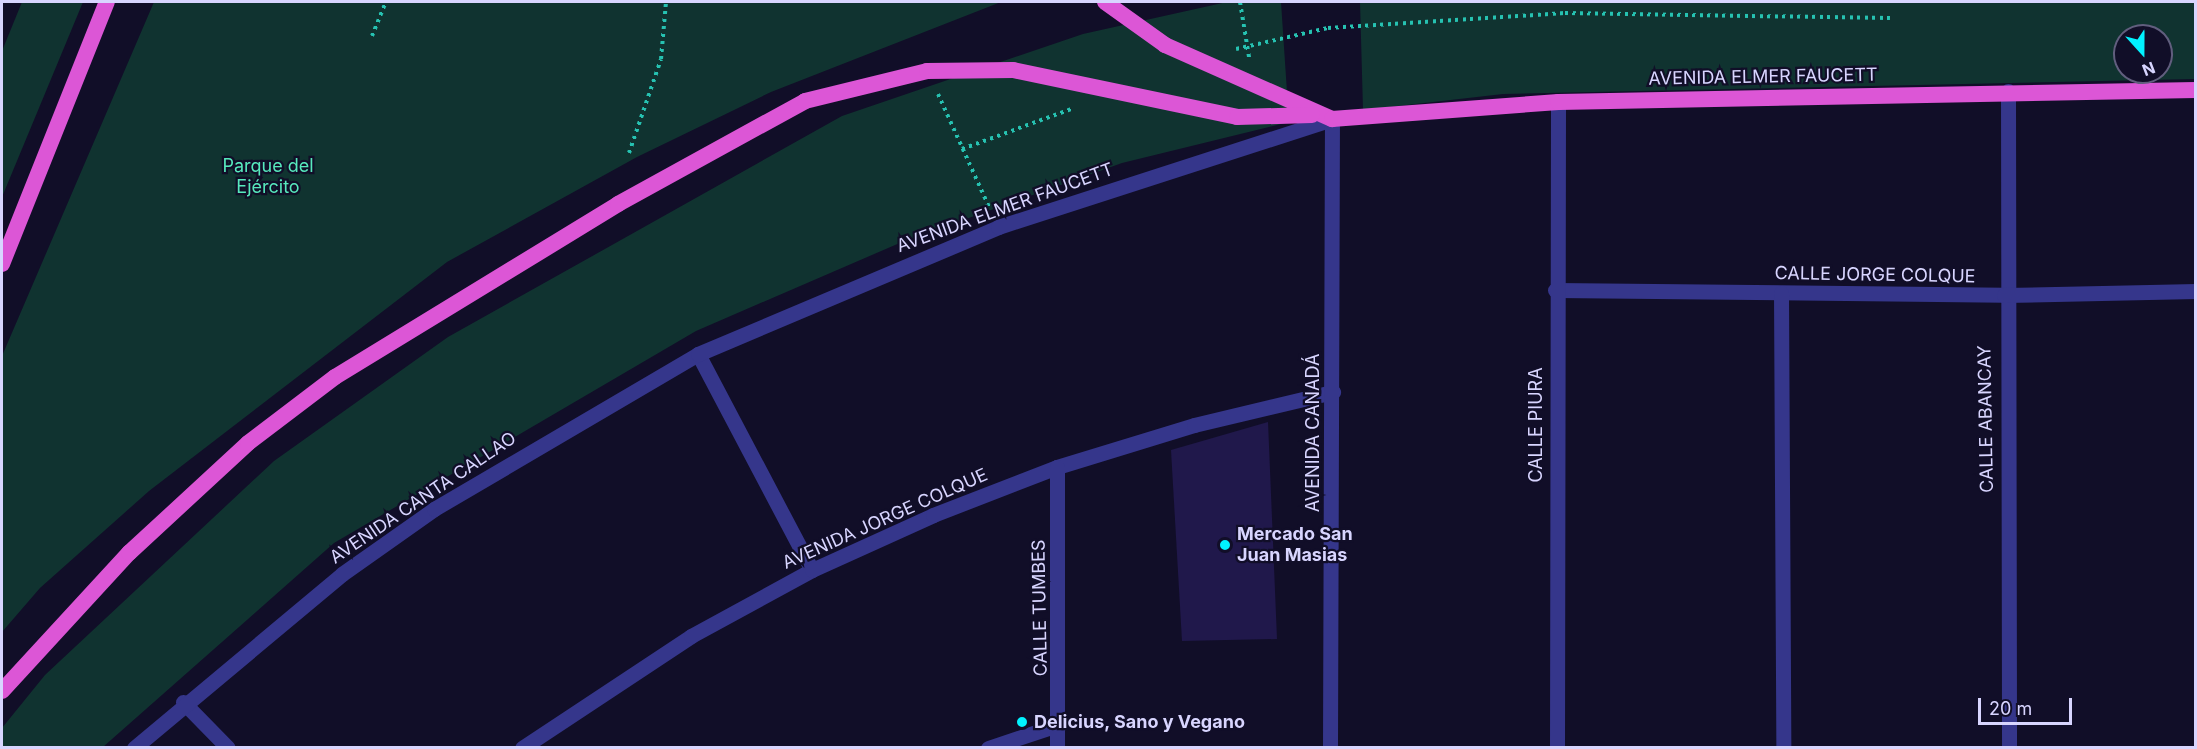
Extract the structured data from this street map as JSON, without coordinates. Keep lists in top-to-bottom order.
{
  "streets": {
    "highway": ["AVENIDA ELMER FAUCETT"],
    "street": [
      "CALLE JORGE COLQUE",
      "CALLE ABANCAY",
      "CALLE PIURA",
      "AVENIDA CANADÁ",
      "AVENIDA CANTA CALLAO",
      "AVENIDA JORGE COLQUE",
      "CALLE TUMBES"
    ]
  },
  "crossings": [
    ["AVENIDA ELMER FAUCETT", "CALLE ABANCAY"],
    ["AVENIDA ELMER FAUCETT", "CALLE PIURA"],
    ["AVENIDA ELMER FAUCETT", "AVENIDA CANADÁ"],
    ["AVENIDA ELMER FAUCETT", "AVENIDA CANTA CALLAO"],
    ["CALLE JORGE COLQUE", "CALLE ABANCAY"],
    ["CALLE JORGE COLQUE", "CALLE PIURA"],
    ["AVENIDA CANADÁ", "AVENIDA JORGE COLQUE"],
    ["AVENIDA JORGE COLQUE", "CALLE TUMBES"]
  ],
  "parks": ["Parque del Ejército"],
  "places": ["Mercado San Juan Masias", "Delicius, Sano y Vegano"],
  "scale_bar": "20 m",
  "north": "bottom"
}
